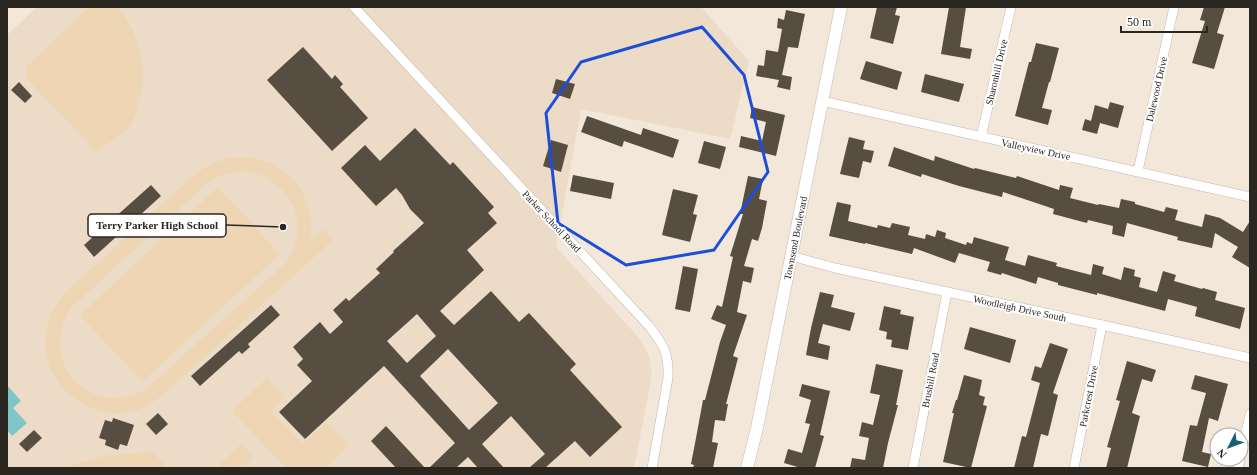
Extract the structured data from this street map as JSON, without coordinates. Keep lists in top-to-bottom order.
{
  "streets": {
    "street": [
      "Sharonhill Drive",
      "Dalewood Drive",
      "Valleyview Drive",
      "Parker School Road",
      "Townsend Boulevard",
      "Woodleigh Drive South",
      "Brushill Road",
      "Parkcrest Drive"
    ]
  },
  "crossings": [
    ["Sharonhill Drive", "Valleyview Drive"],
    ["Dalewood Drive", "Valleyview Drive"],
    ["Valleyview Drive", "Townsend Boulevard"],
    ["Townsend Boulevard", "Woodleigh Drive South"],
    ["Woodleigh Drive South", "Brushill Road"],
    ["Woodleigh Drive South", "Parkcrest Drive"]
  ],
  "places": ["Terry Parker High School"],
  "scale_bar": "50 m",
  "north": "bottom left"
}
